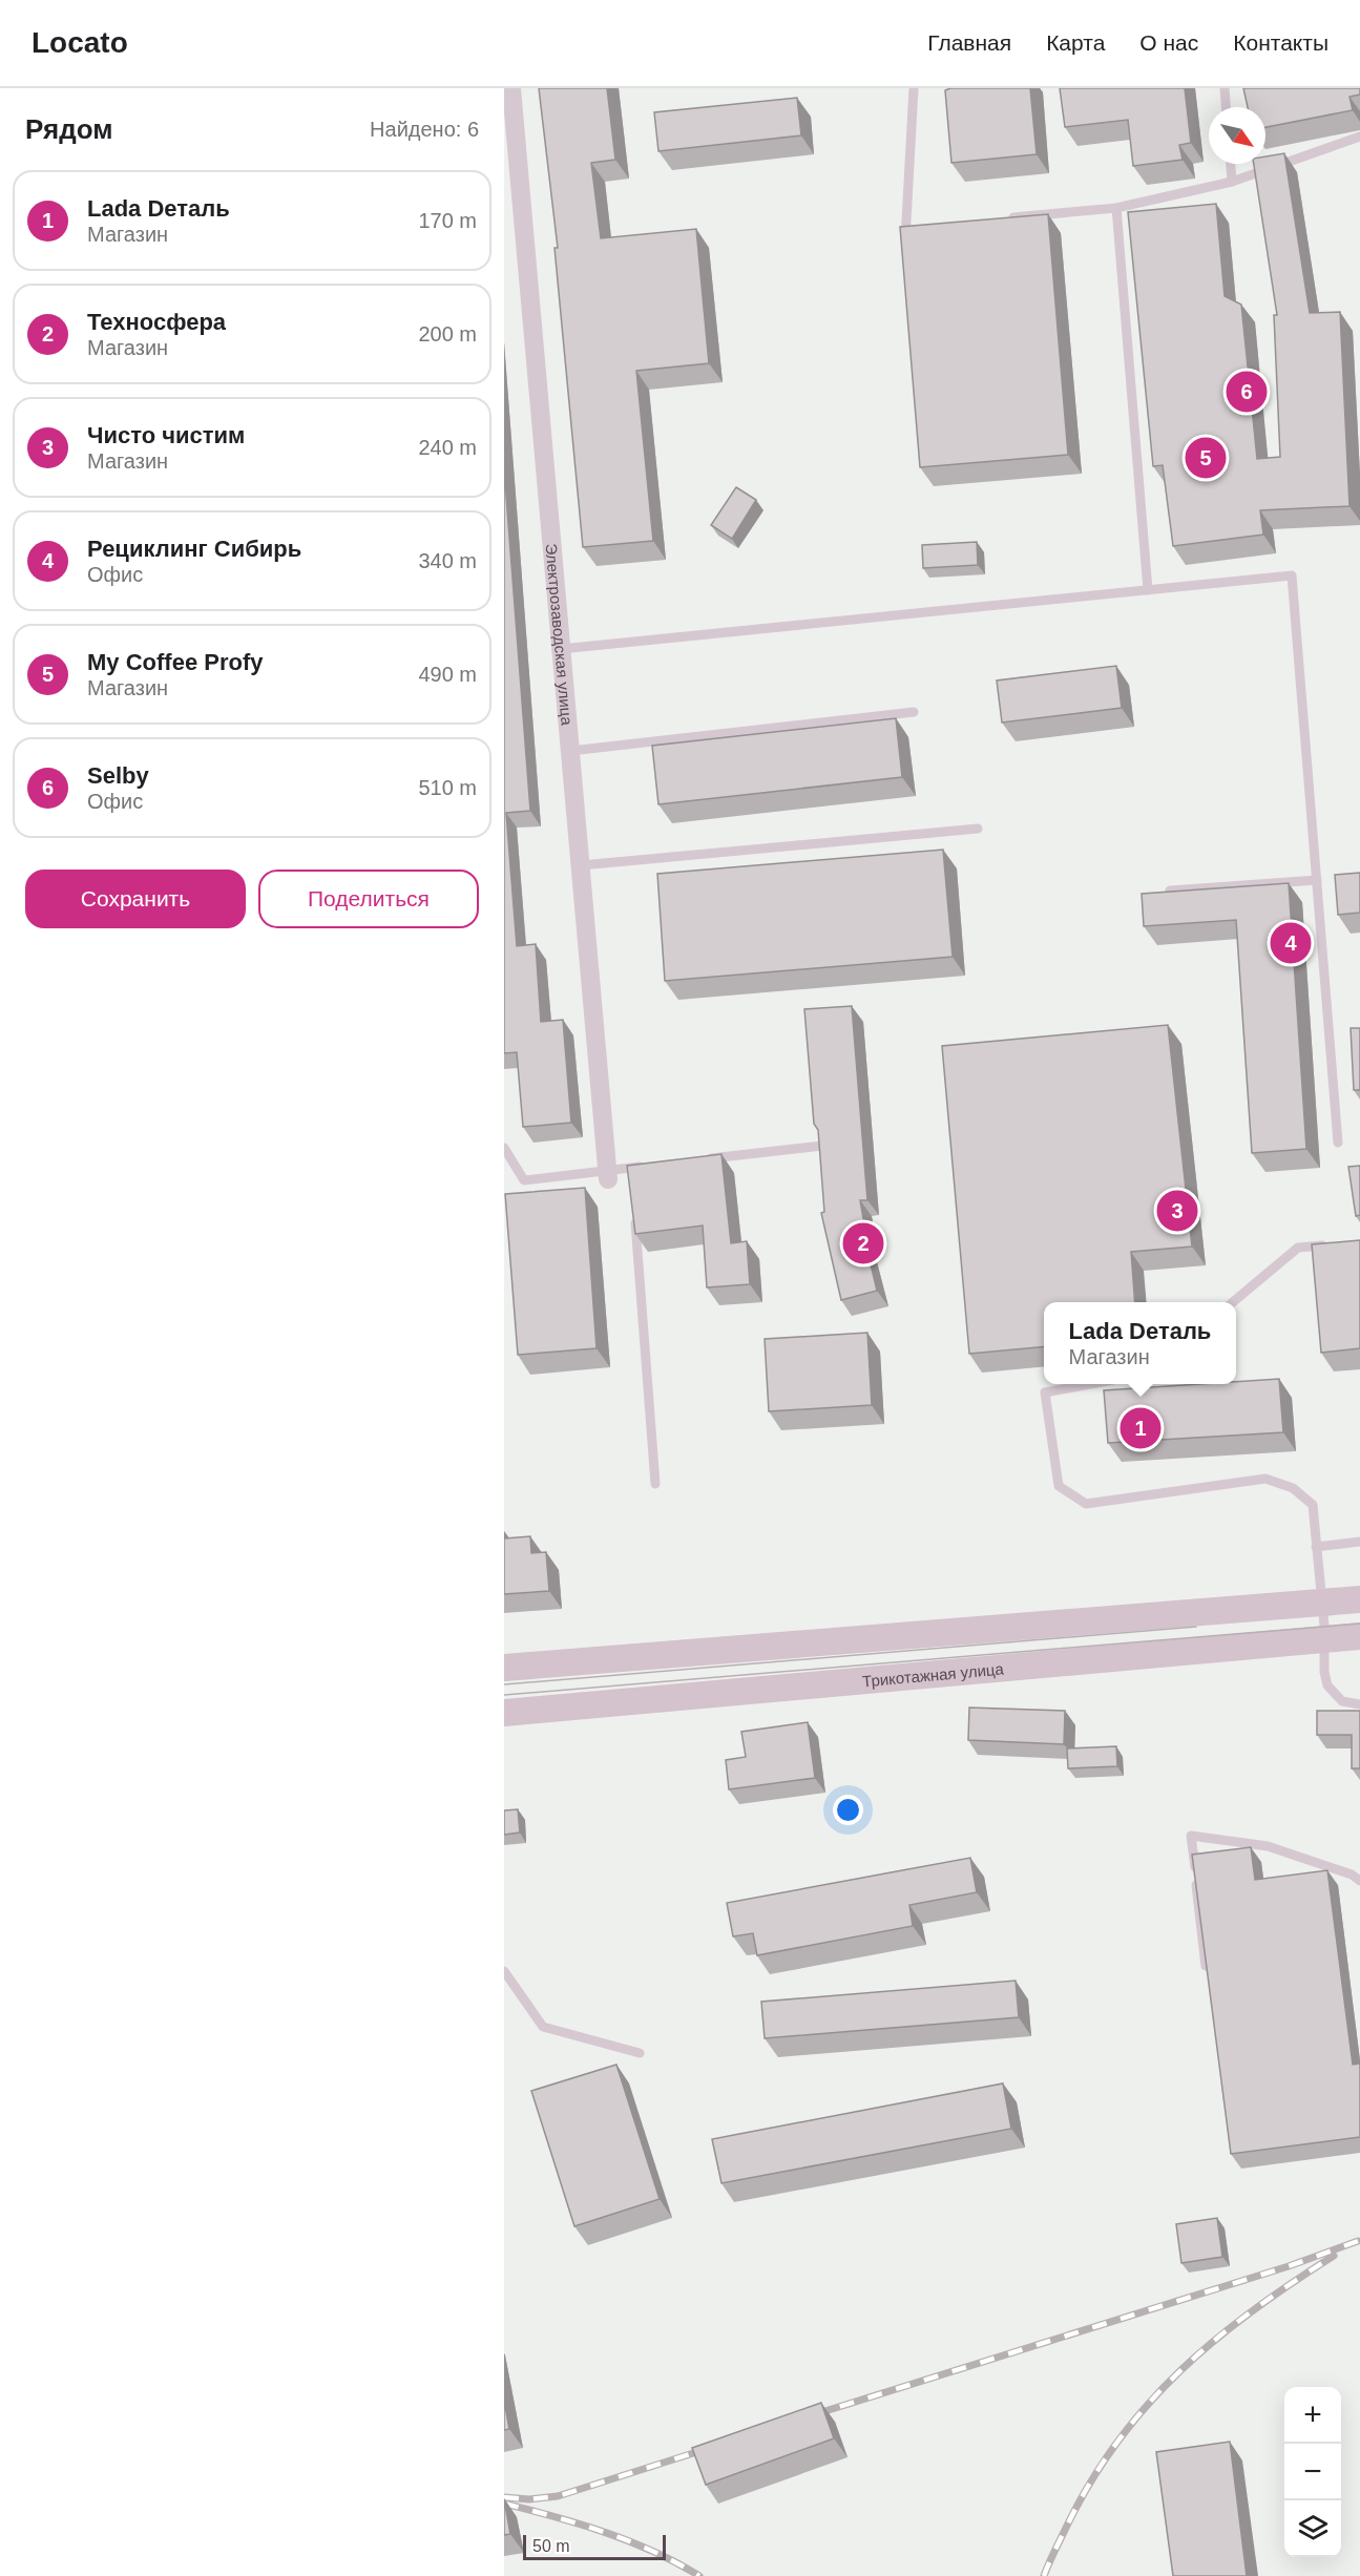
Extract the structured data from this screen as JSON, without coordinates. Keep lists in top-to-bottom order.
{
  "streets": {
    "main road": ["Трикотажная улица"],
    "street": ["Электрозаводская улица"]
  },
  "scale_bar": "50 m",
  "north": "bottom right",
  "page": {
    "header": "Locato",
    "nav": [
      "Главная",
      "Карта",
      "О нас",
      "Контакты"
    ],
    "heading": ["Рядом", "Найдено: 6"],
    "list": [
      {
        "mark": "1",
        "name": "Lada Dеталь",
        "note": "Магазин",
        "value": "170 m"
      },
      {
        "mark": "2",
        "name": "Техносфера",
        "note": "Магазин",
        "value": "200 m"
      },
      {
        "mark": "3",
        "name": "Чисто чистим",
        "note": "Магазин",
        "value": "240 m"
      },
      {
        "mark": "4",
        "name": "Рециклинг Сибирь",
        "note": "Офис",
        "value": "340 m"
      },
      {
        "mark": "5",
        "name": "My Coffee Profy",
        "note": "Магазин",
        "value": "490 m"
      },
      {
        "mark": "6",
        "name": "Selby",
        "note": "Офис",
        "value": "510 m"
      }
    ],
    "pins": [
      "6",
      "5",
      "4",
      "3",
      "2",
      "1"
    ],
    "buttons": ["Сохранить", "Поделиться"],
    "popup": ["Lada Dеталь", "Магазин"],
    "map_buttons": ["+", "−"],
    "scale": "50 m"
  }
}
